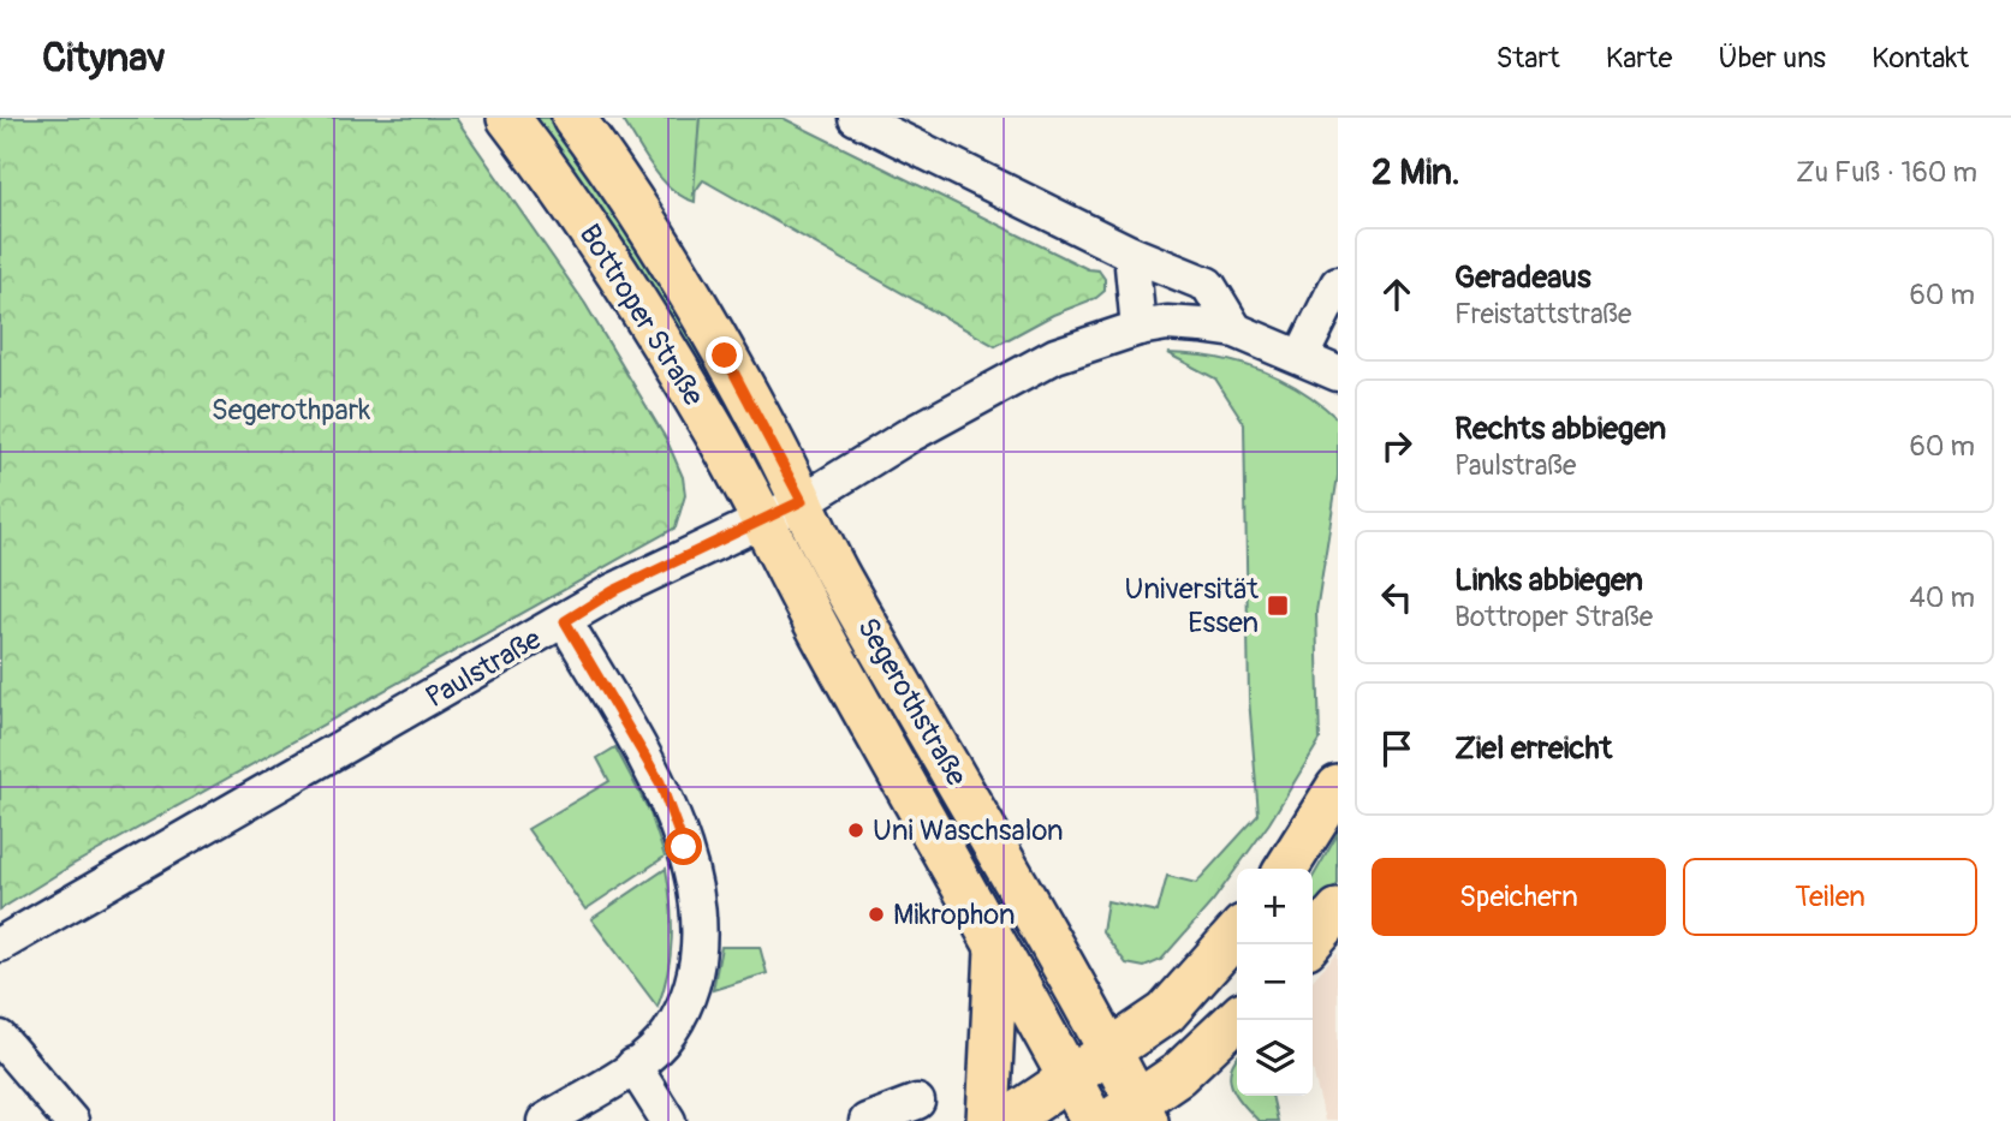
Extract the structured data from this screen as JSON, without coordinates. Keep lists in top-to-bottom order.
{
  "streets": {
    "main road": ["Bottroper Straße", "Segerothstraße"],
    "street": ["Paulstraße"]
  },
  "crossings": [
    ["Bottroper Straße", "Paulstraße"],
    ["Bottroper Straße", "Segerothstraße"],
    ["Paulstraße", "Segerothstraße"]
  ],
  "parks": ["Segerothpark"],
  "places": {
    "transit": ["Universität Essen"],
    "other": ["Uni Waschsalon", "Mikrophon"]
  },
  "page": {
    "header": "Citynav",
    "nav": [
      "Start",
      "Karte",
      "Über uns",
      "Kontakt"
    ],
    "heading": ["2 Min.", "Zu Fuß · 160 m"],
    "list": [
      ["Geradeaus", "Freistattstraße", "60 m"],
      ["Rechts abbiegen", "Paulstraße", "60 m"],
      ["Links abbiegen", "Bottroper Straße", "40 m"],
      "Ziel erreicht"
    ],
    "buttons": ["Speichern", "Teilen"],
    "map_buttons": ["+", "−"]
  }
}
